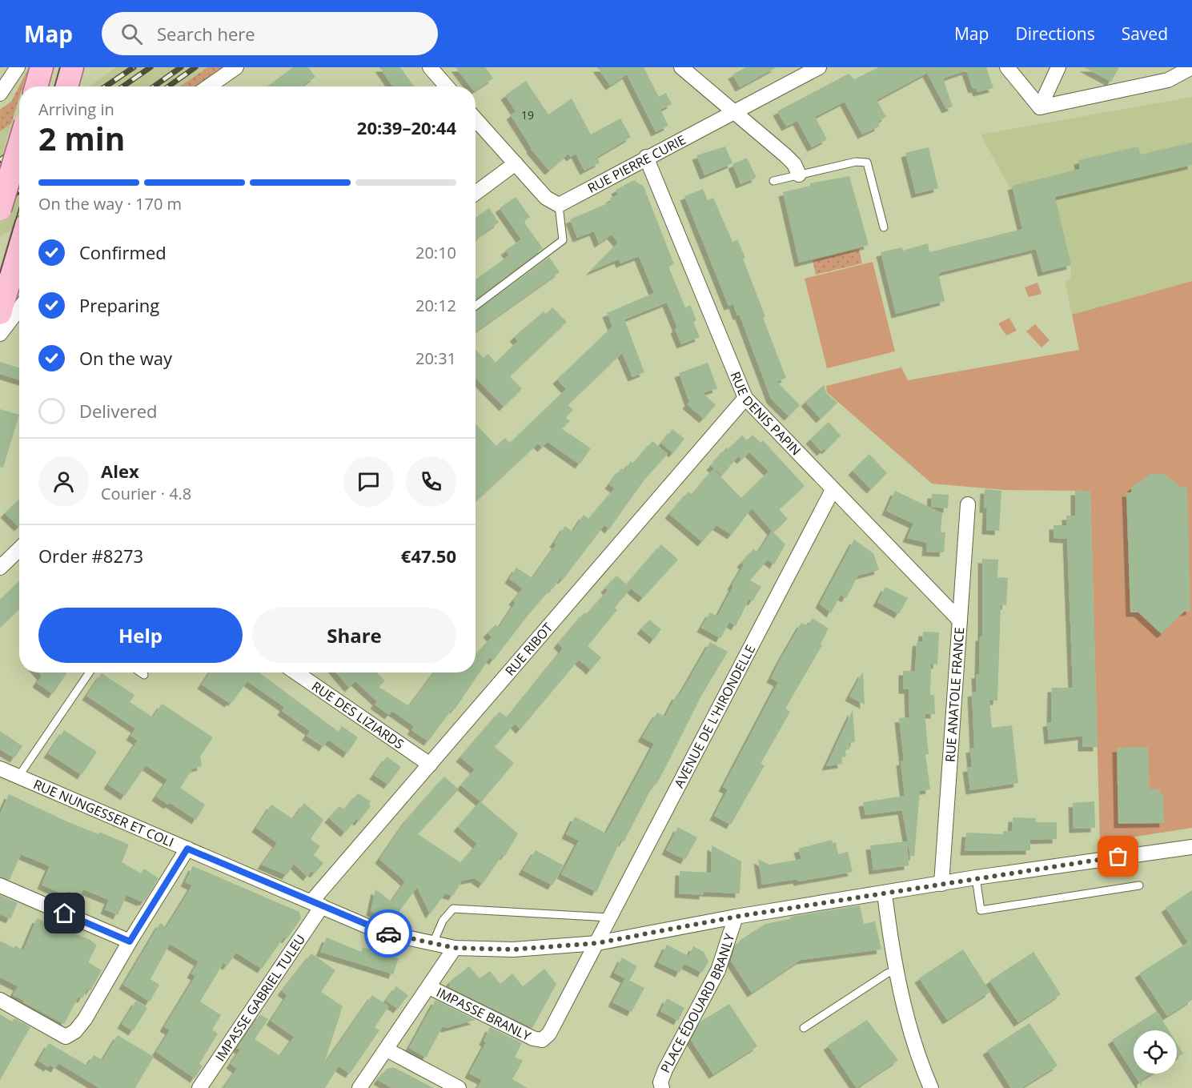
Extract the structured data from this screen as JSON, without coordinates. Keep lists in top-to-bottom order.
{
  "streets": {
    "street": [
      "RUE PIERRE CURIE",
      "RUE DENIS PAPIN",
      "RUE RIBOT",
      "RUE ANATOLE FRANCE",
      "RUE DES LIZIARDS",
      "AVENUE DE L'HIRONDELLE",
      "RUE NUNGESSER ET COLI",
      "IMPASSE GABRIEL TULEU",
      "PLACE ÉDOUARD BRANLY",
      "IMPASSE BRANLY"
    ]
  },
  "crossings": [
    ["RUE PIERRE CURIE", "RUE DENIS PAPIN"],
    ["RUE DENIS PAPIN", "RUE RIBOT"],
    ["RUE DENIS PAPIN", "RUE ANATOLE FRANCE"],
    ["RUE DENIS PAPIN", "AVENUE DE L'HIRONDELLE"],
    ["RUE RIBOT", "RUE DES LIZIARDS"],
    ["RUE RIBOT", "RUE NUNGESSER ET COLI"],
    ["RUE RIBOT", "IMPASSE GABRIEL TULEU"],
    ["RUE ANATOLE FRANCE", "RUE NUNGESSER ET COLI"],
    ["AVENUE DE L'HIRONDELLE", "RUE NUNGESSER ET COLI"],
    ["AVENUE DE L'HIRONDELLE", "IMPASSE BRANLY"],
    ["RUE NUNGESSER ET COLI", "IMPASSE GABRIEL TULEU"],
    ["RUE NUNGESSER ET COLI", "PLACE ÉDOUARD BRANLY"],
    ["RUE NUNGESSER ET COLI", "IMPASSE BRANLY"]
  ],
  "house_numbers": ["19"],
  "page": {
    "header": "Map",
    "search": "Search here",
    "nav": ["Map", "Directions", "Saved"],
    "heading": ["2 min", "Arriving in", "20:39–20:44"],
    "panel": [
      "Alex",
      "Courier · 4.8",
      "Order #8273",
      "€47.50"
    ],
    "bar": "On the way · 170 m",
    "list": [
      ["Confirmed", "20:10"],
      ["Preparing", "20:12"],
      ["On the way", "20:31"],
      "Delivered"
    ],
    "buttons": ["Help", "Share"]
  }
}
